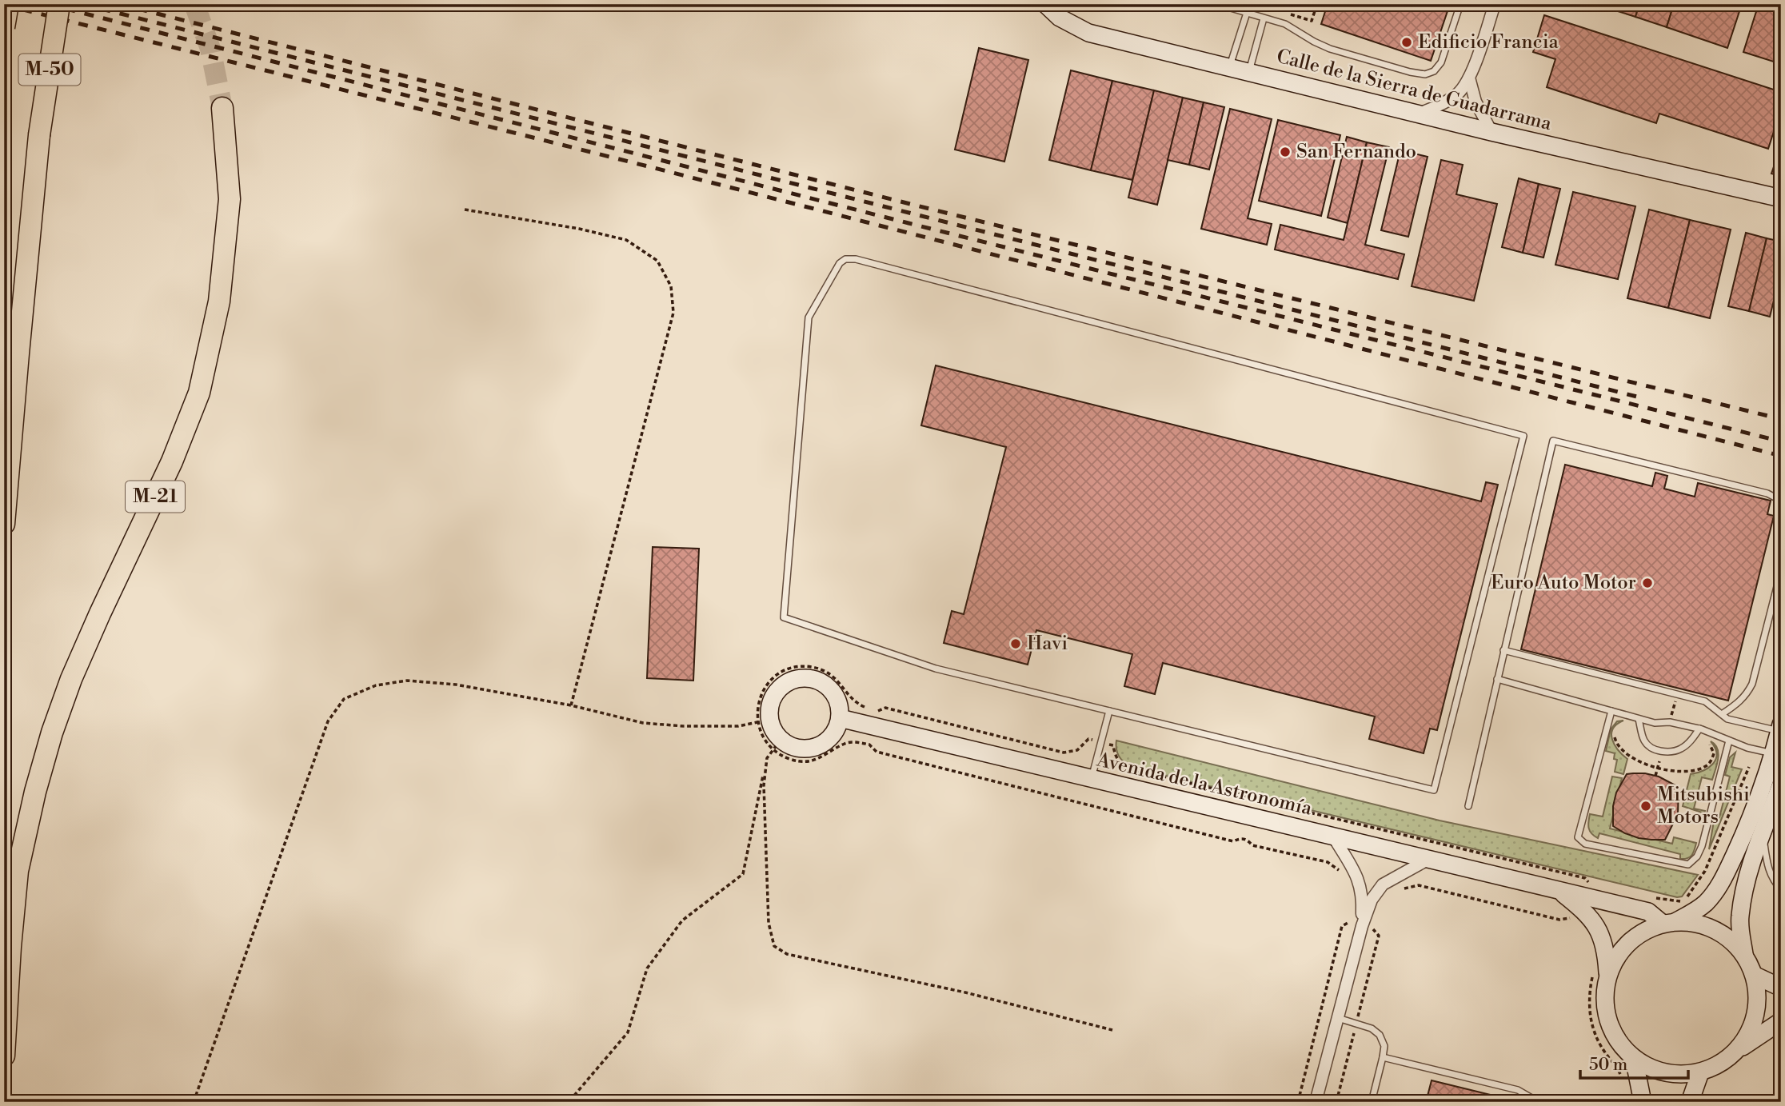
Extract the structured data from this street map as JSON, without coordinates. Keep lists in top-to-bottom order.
{
  "streets": {
    "highway": ["M-50", "M-21"],
    "street": ["Calle de la Sierra de Guadarrama", "Avenida de la Astronomía"]
  },
  "places": [
    "Edificio Francia",
    "San Fernando",
    "Euro Auto Motor",
    "Havi",
    "Mitsubishi Motors"
  ],
  "scale_bar": "50 m"
}
